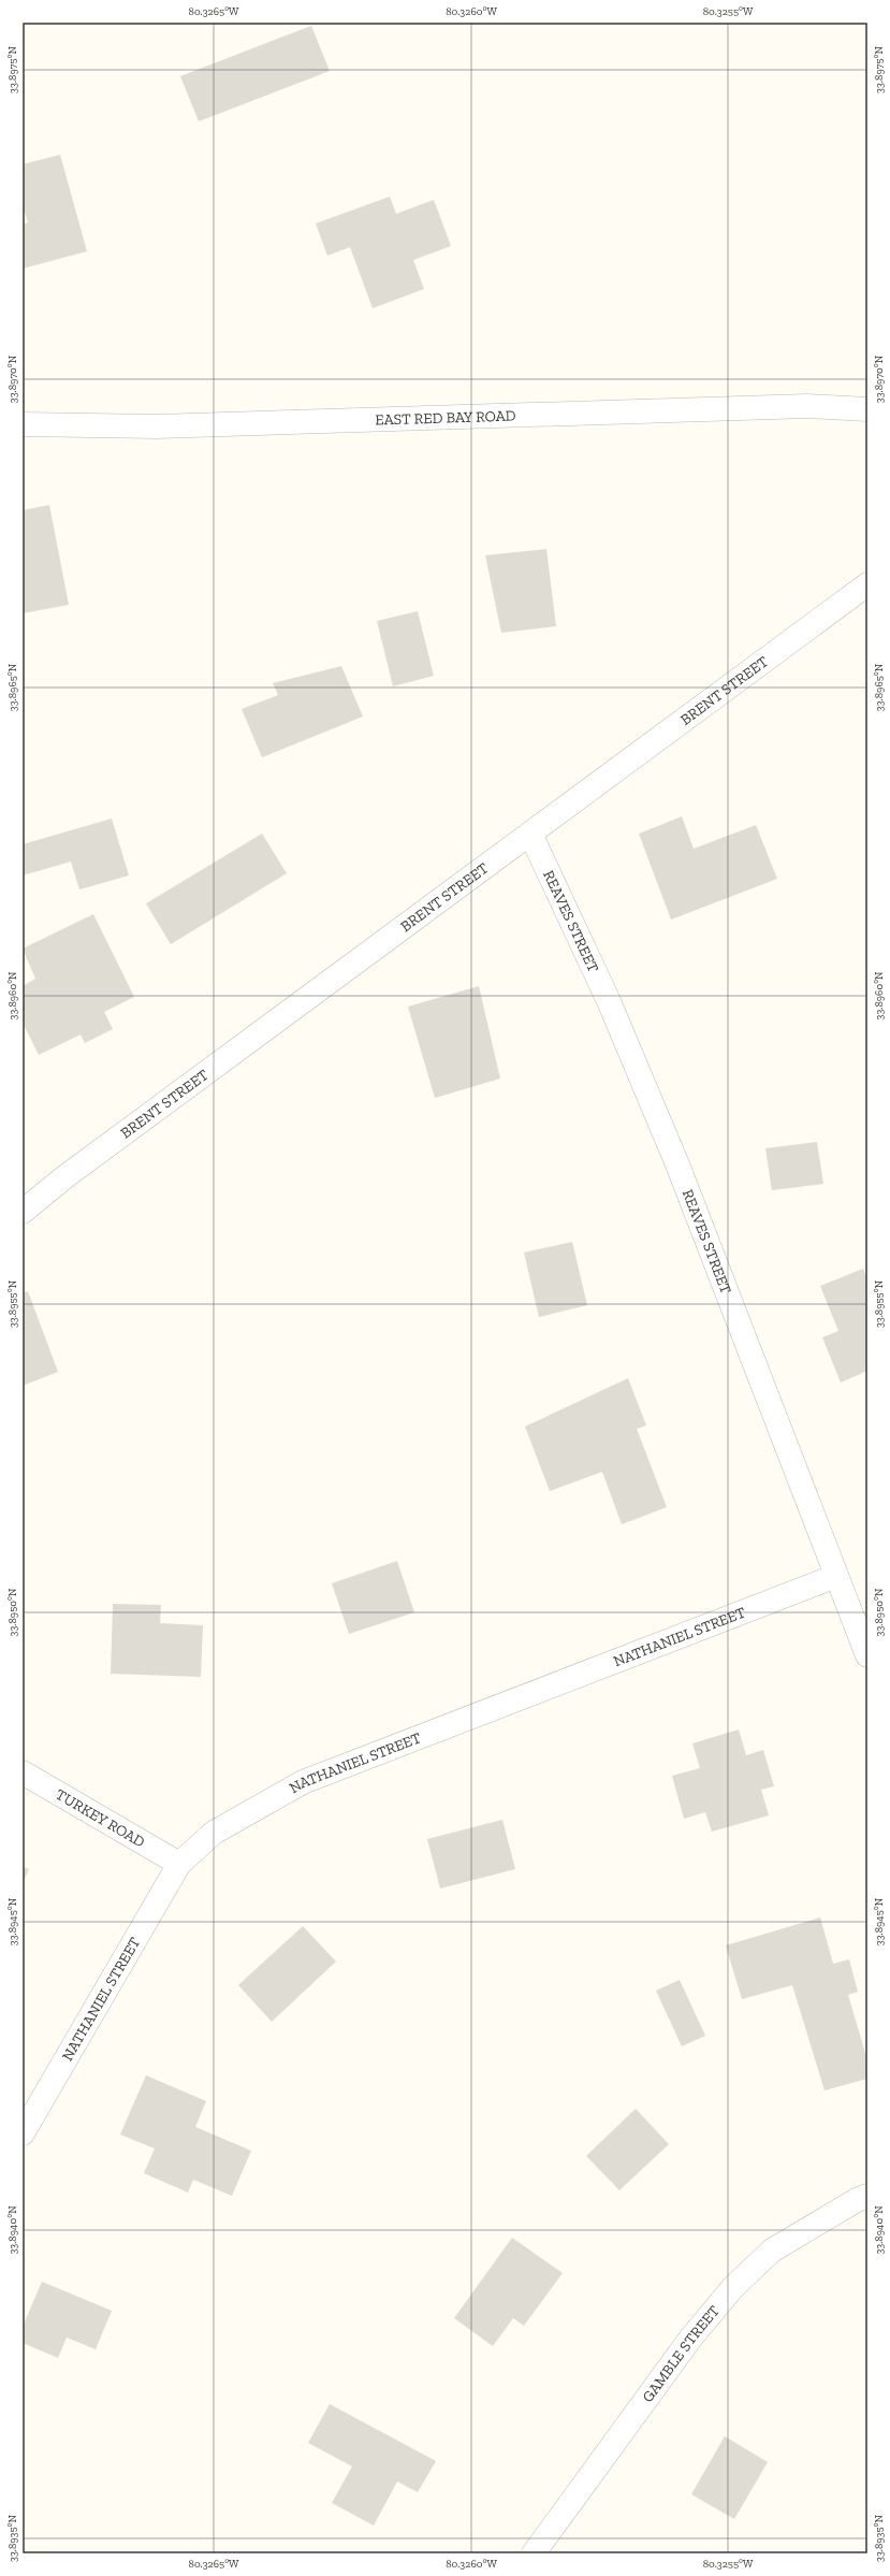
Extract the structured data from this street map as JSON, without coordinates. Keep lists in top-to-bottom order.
{
  "streets": {
    "street": [
      "EAST RED BAY ROAD",
      "BRENT STREET",
      "REAVES STREET",
      "NATHANIEL STREET",
      "TURKEY ROAD",
      "GAMBLE STREET"
    ]
  },
  "crossings": [
    ["BRENT STREET", "REAVES STREET"],
    ["REAVES STREET", "NATHANIEL STREET"],
    ["NATHANIEL STREET", "TURKEY ROAD"]
  ],
  "coordinates": [
    "80.3265°W",
    "80.3260°W",
    "80.3255°W",
    "33.8975°N",
    "33.8970°N",
    "33.8965°N",
    "33.8960°N",
    "33.8955°N",
    "33.8950°N",
    "33.8945°N",
    "33.8940°N",
    "33.8935°N"
  ]
}
